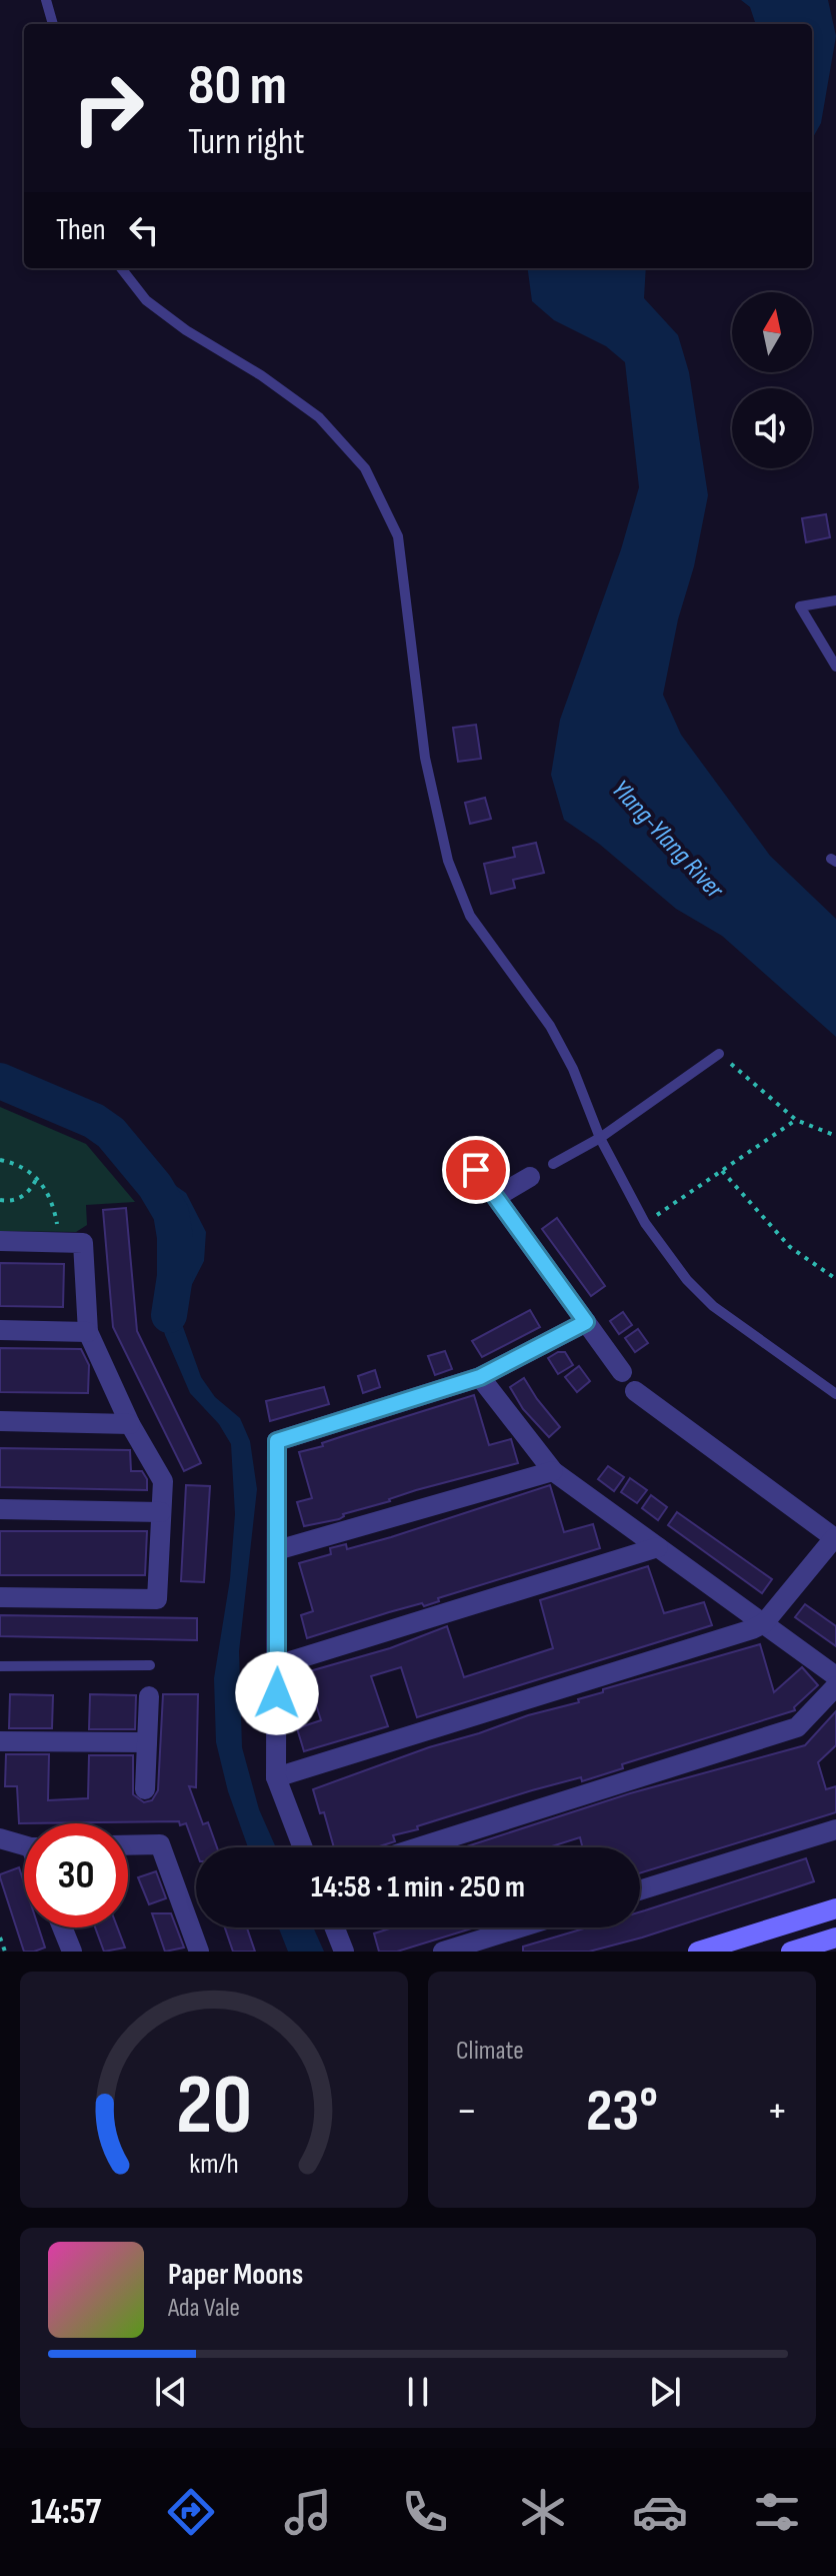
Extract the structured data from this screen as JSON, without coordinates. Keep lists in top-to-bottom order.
{
  "water": ["Ylang-Ylang River"],
  "north": "top",
  "page": {
    "turn": ["80 m", "Turn right"],
    "then": "Then",
    "limit": "30",
    "trip": "14:58 · 1 min · 250 m",
    "tile": "Climate",
    "heat": ["−", "23°", "+"],
    "song": ["Paper Moons", "Ada Vale"],
    "tabs": "14:57",
    "gauge": ["20", "km/h"]
  }
}
